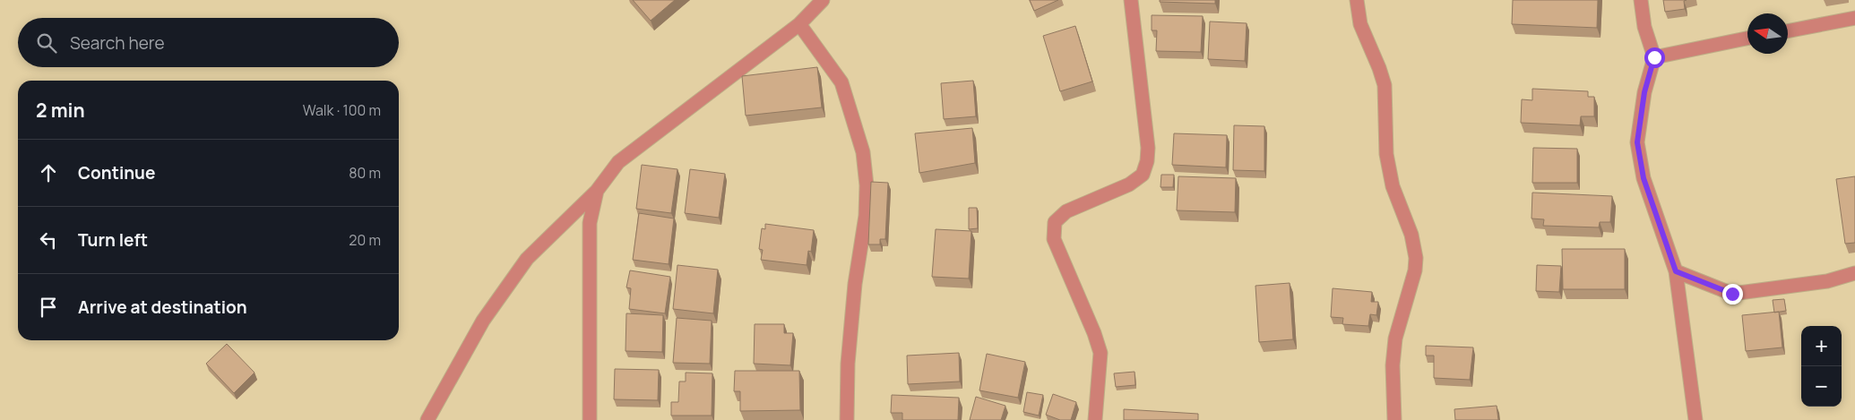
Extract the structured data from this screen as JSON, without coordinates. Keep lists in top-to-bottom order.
{
  "north": "left",
  "page": {
    "search": "Search here",
    "heading": ["2 min", "Walk · 100 m"],
    "list": [
      ["Continue", "80 m"],
      ["Turn left", "20 m"],
      "Arrive at destination"
    ],
    "map_buttons": ["+", "−"]
  }
}
